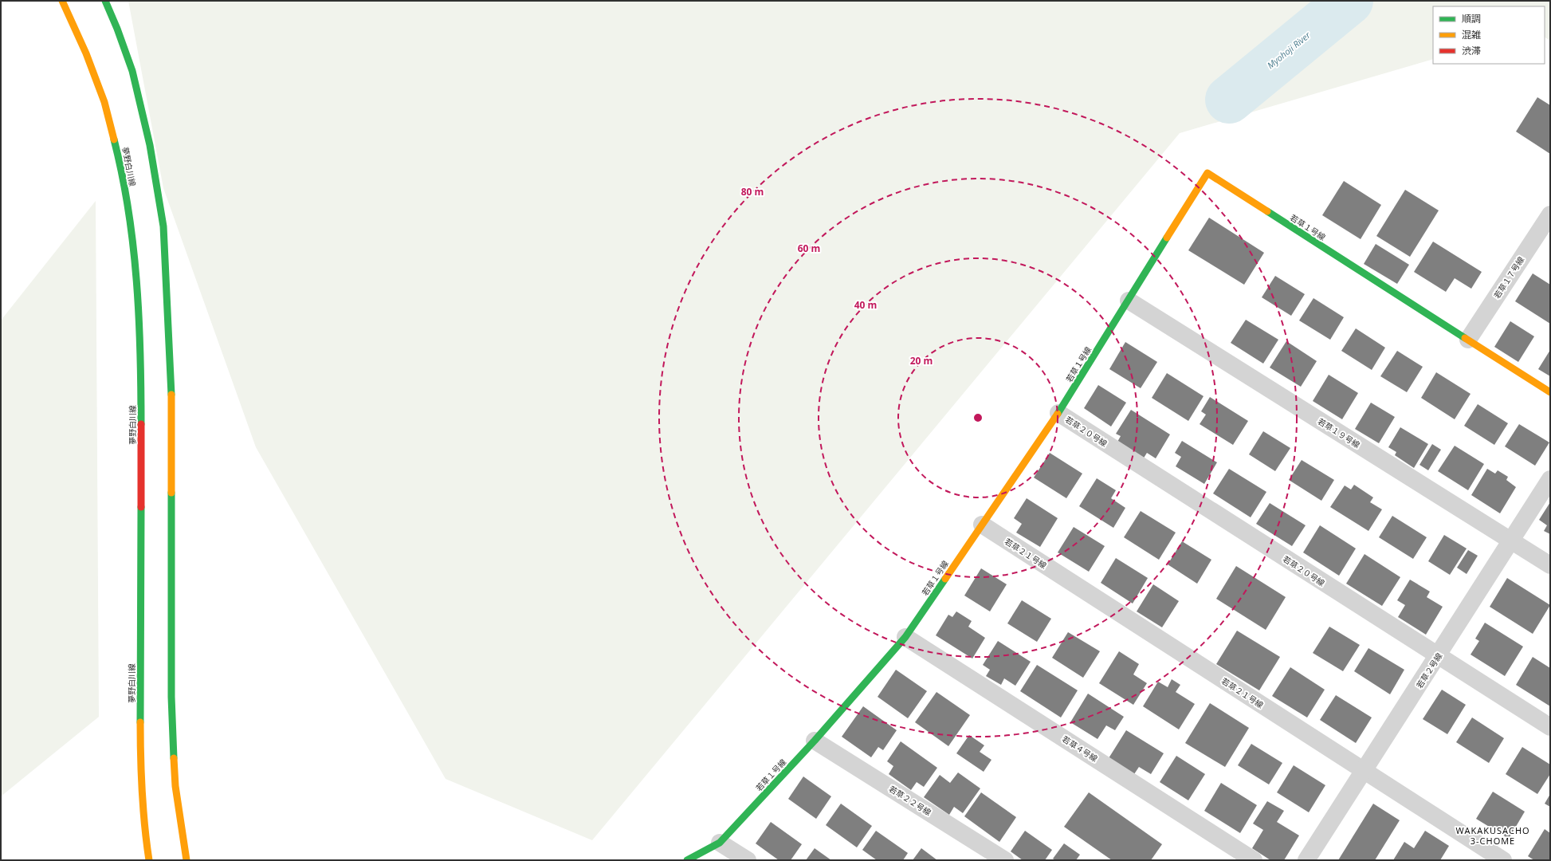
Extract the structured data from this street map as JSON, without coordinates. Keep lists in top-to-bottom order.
{
  "streets": {
    "street": [
      "夢野白川線",
      "若草１号線",
      "若草１７号線",
      "若草２０号線",
      "若草１９号線",
      "若草２１号線",
      "若草２号線",
      "若草４号線",
      "若草２２号線"
    ]
  },
  "crossings": [
    ["若草１号線", "若草１７号線"],
    ["若草１号線", "若草２０号線"],
    ["若草１号線", "若草１９号線"],
    ["若草１号線", "若草２１号線"],
    ["若草１号線", "若草４号線"],
    ["若草１号線", "若草２２号線"],
    ["若草２０号線", "若草２号線"],
    ["若草１９号線", "若草２号線"],
    ["若草２１号線", "若草２号線"]
  ],
  "districts": ["WAKAKUSACHO 3-CHOME"],
  "water": ["Myohoji River"],
  "legend": ["順調", "混雑", "渋滞"],
  "rings": [
    "80 m",
    "60 m",
    "40 m",
    "20 m"
  ]
}
